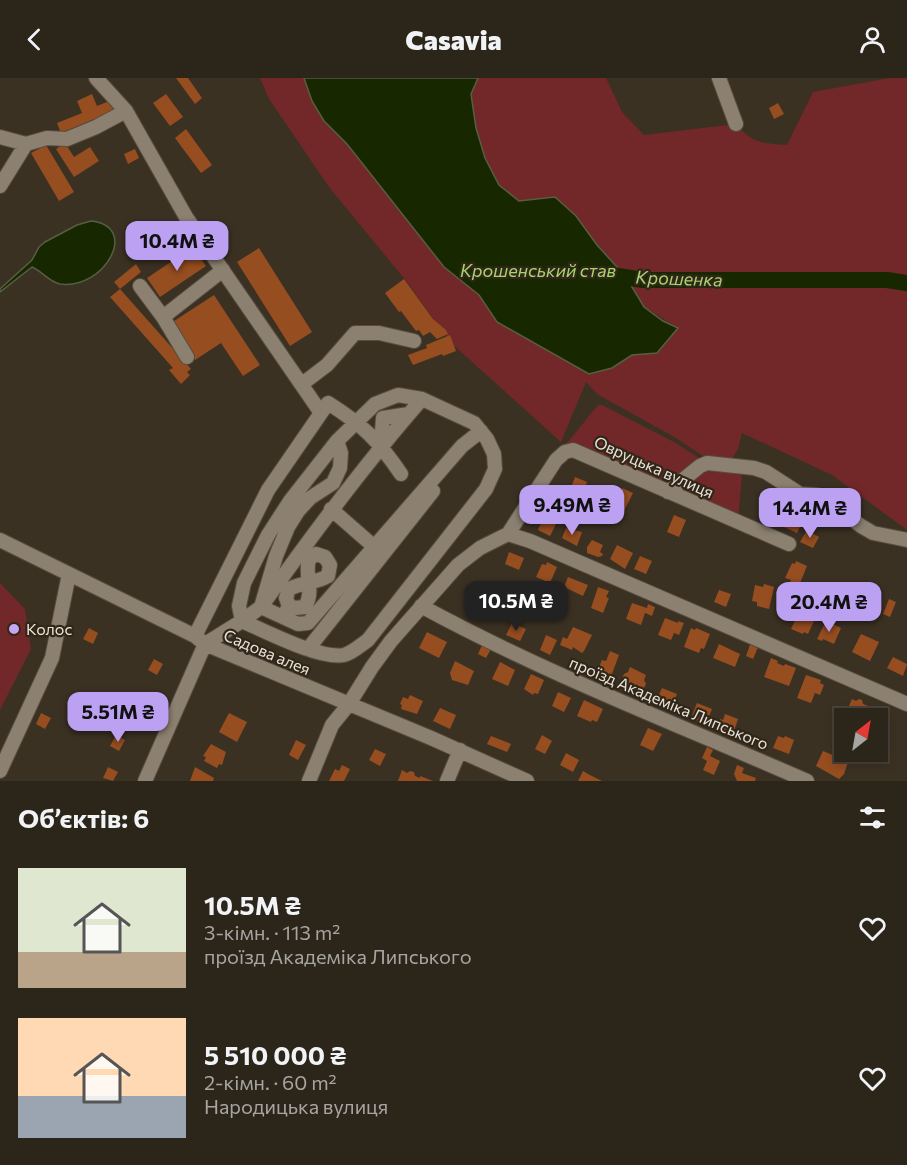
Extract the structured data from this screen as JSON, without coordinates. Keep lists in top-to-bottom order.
{
  "streets": {
    "street": ["Овруцька вулиця", "Садова алея", "проїзд Академіка Липського"]
  },
  "water": ["Крошенський став", "Крошенка"],
  "places": ["Колос"],
  "north": "top right",
  "page": {
    "header": "Casavia",
    "price": [
      "10.4M ₴",
      "9.49M ₴",
      "14.4M ₴",
      "10.5M ₴",
      "20.4M ₴",
      "5.51M ₴"
    ],
    "heading": "Об’єктів: 6",
    "list": [
      {
        "name": "10.5M ₴",
        "note": "3-кімн. · 113 m² · проїзд Академіка Липського"
      },
      {
        "name": "5 510 000 ₴",
        "note": "2-кімн. · 60 m² · Народицька вулиця"
      }
    ]
  }
}
